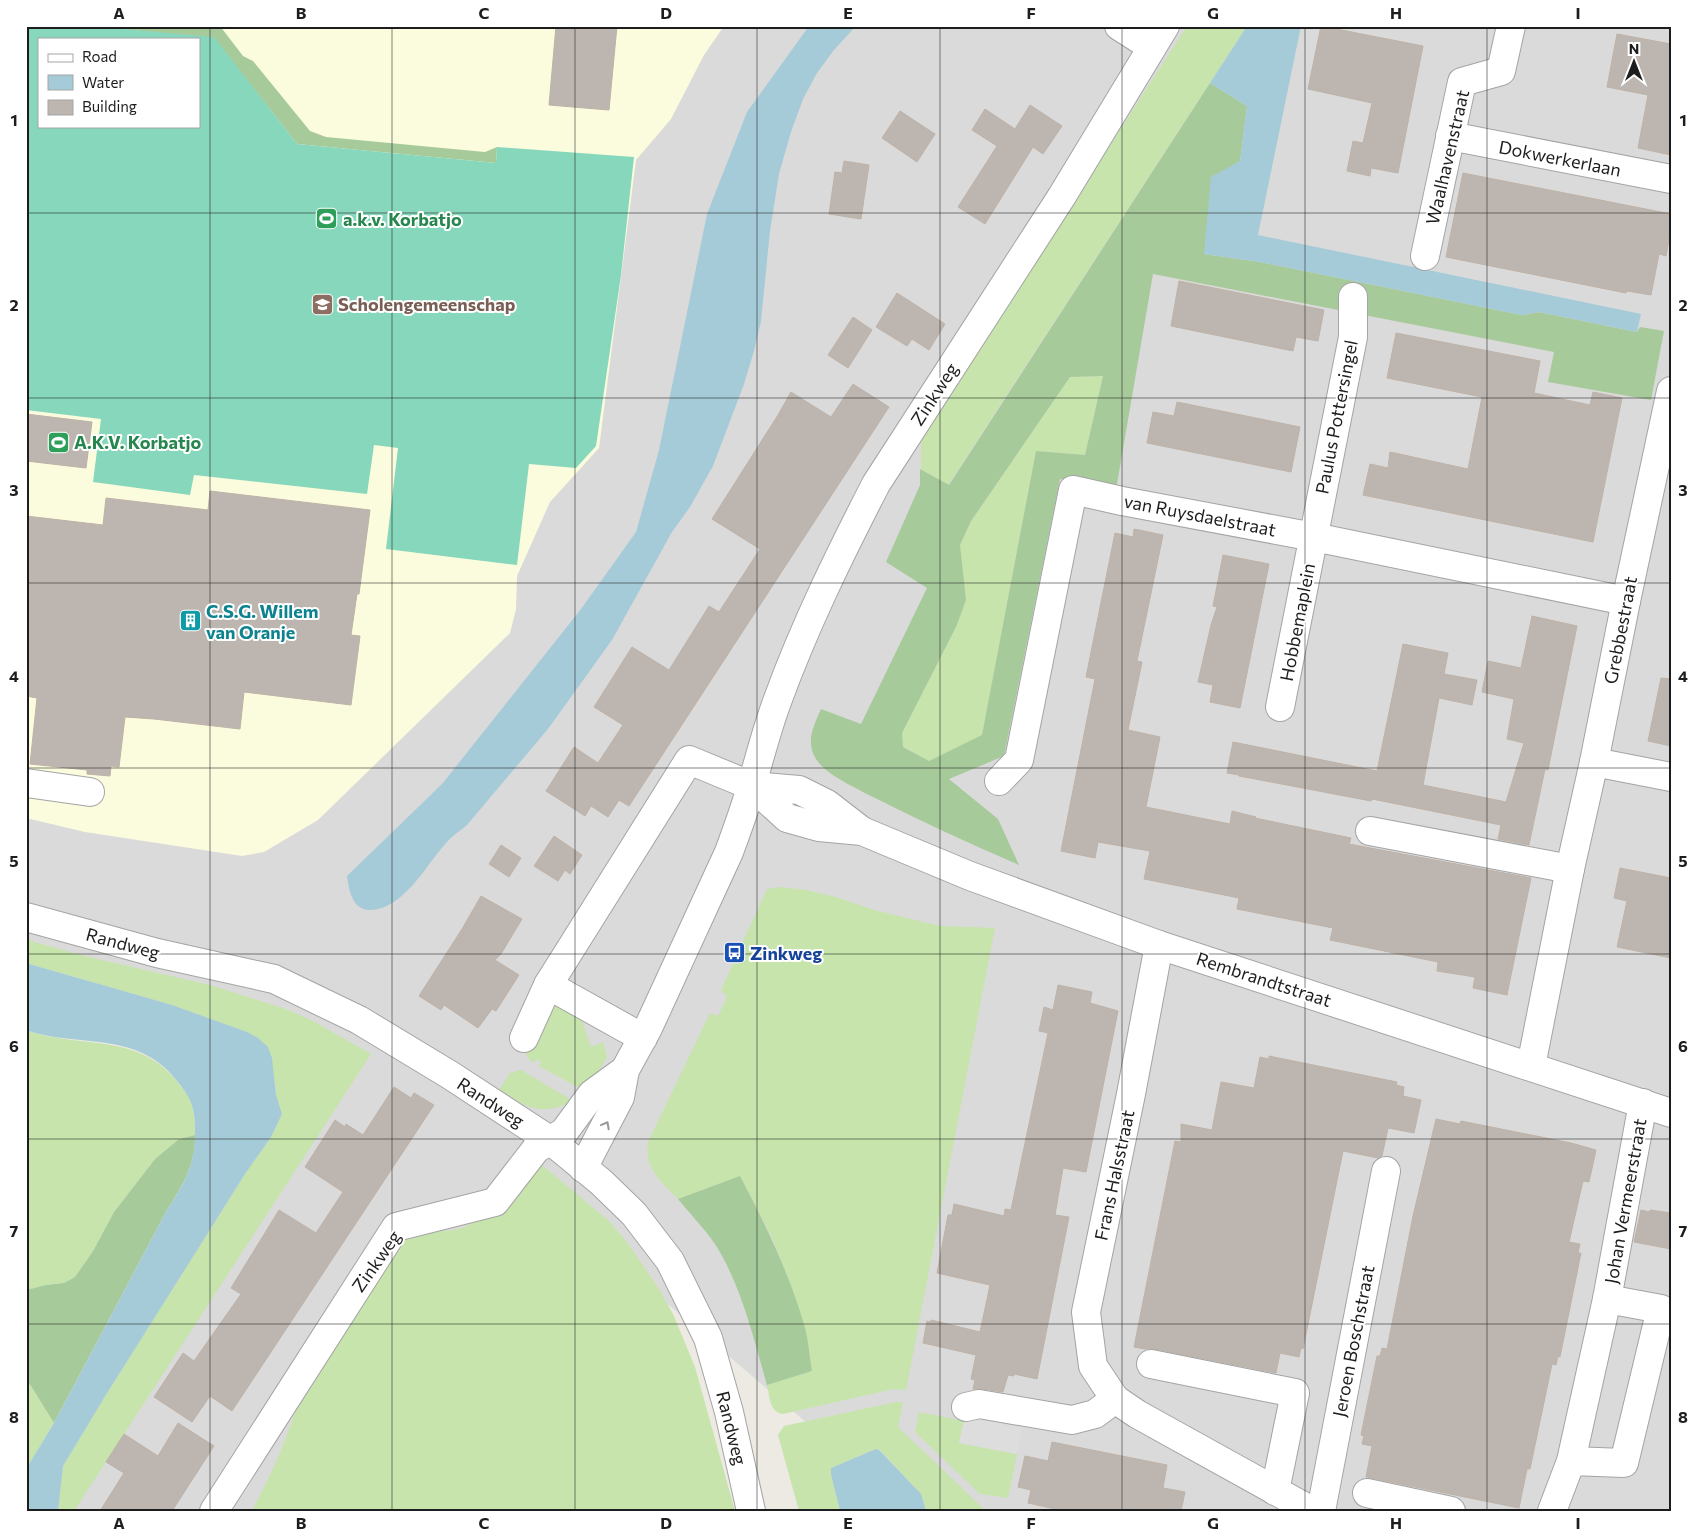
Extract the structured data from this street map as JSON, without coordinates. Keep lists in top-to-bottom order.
{
  "streets": {
    "street": [
      "Waalhavenstraat",
      "Dokwerkerlaan",
      "Zinkweg",
      "Paulus Pottersingel",
      "van Ruysdaelstraat",
      "Hobbemaplein",
      "Grebbestraat",
      "Randweg",
      "Rembrandtstraat",
      "Frans Halsstraat",
      "Johan Vermeerstraat",
      "Jeroen Boschstraat"
    ]
  },
  "crossings": [
    ["Waalhavenstraat", "Dokwerkerlaan"],
    ["Zinkweg", "Randweg"],
    ["Zinkweg", "Rembrandtstraat"],
    ["Paulus Pottersingel", "van Ruysdaelstraat"],
    ["Paulus Pottersingel", "Hobbemaplein"],
    ["van Ruysdaelstraat", "Hobbemaplein"],
    ["van Ruysdaelstraat", "Grebbestraat"],
    ["Grebbestraat", "Rembrandtstraat"],
    ["Rembrandtstraat", "Frans Halsstraat"],
    ["Rembrandtstraat", "Johan Vermeerstraat"]
  ],
  "places": {
    "sports": ["a.k.v. Korbatjo", "A.K.V. Korbatjo"],
    "school or university": ["Scholengemeenschap"],
    "building": ["C.S.G. Willem van Oranje"],
    "bus stop": ["Zinkweg"]
  },
  "legend": ["Road", "Water", "Building"],
  "north": "top",
  "grid": {
    "columns": [
      "A",
      "B",
      "C",
      "D",
      "E",
      "F",
      "G",
      "H",
      "I"
    ],
    "rows": [
      "1",
      "2",
      "3",
      "4",
      "5",
      "6",
      "7",
      "8"
    ]
  }
}
